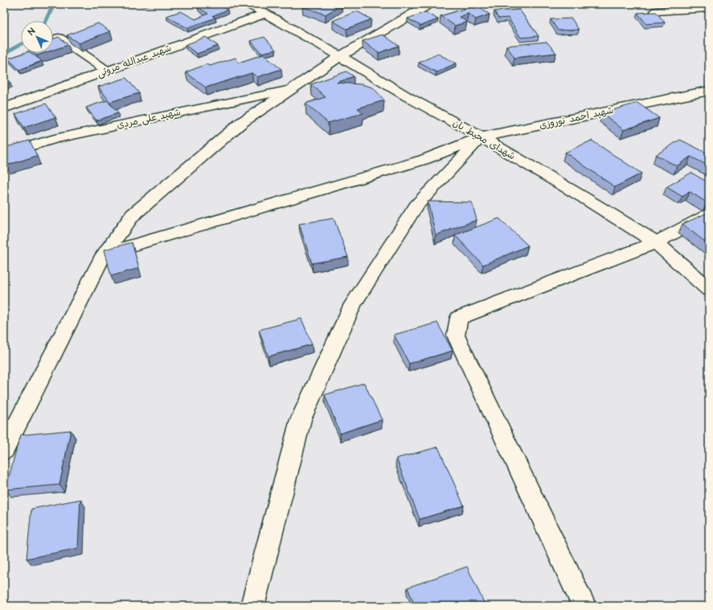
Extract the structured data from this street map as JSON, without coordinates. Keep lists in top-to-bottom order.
{
  "streets": {
    "street": [
      "شهید عبدالله مروتی",
      "شهید احمد نوروزی",
      "شهید علی مردی",
      "شهدای محیط بان"
    ]
  },
  "crossings": [
    ["شهید عبدالله مروتی", "شهدای محیط بان"],
    ["شهید احمد نوروزی", "شهدای محیط بان"]
  ],
  "north": "top left"
}
